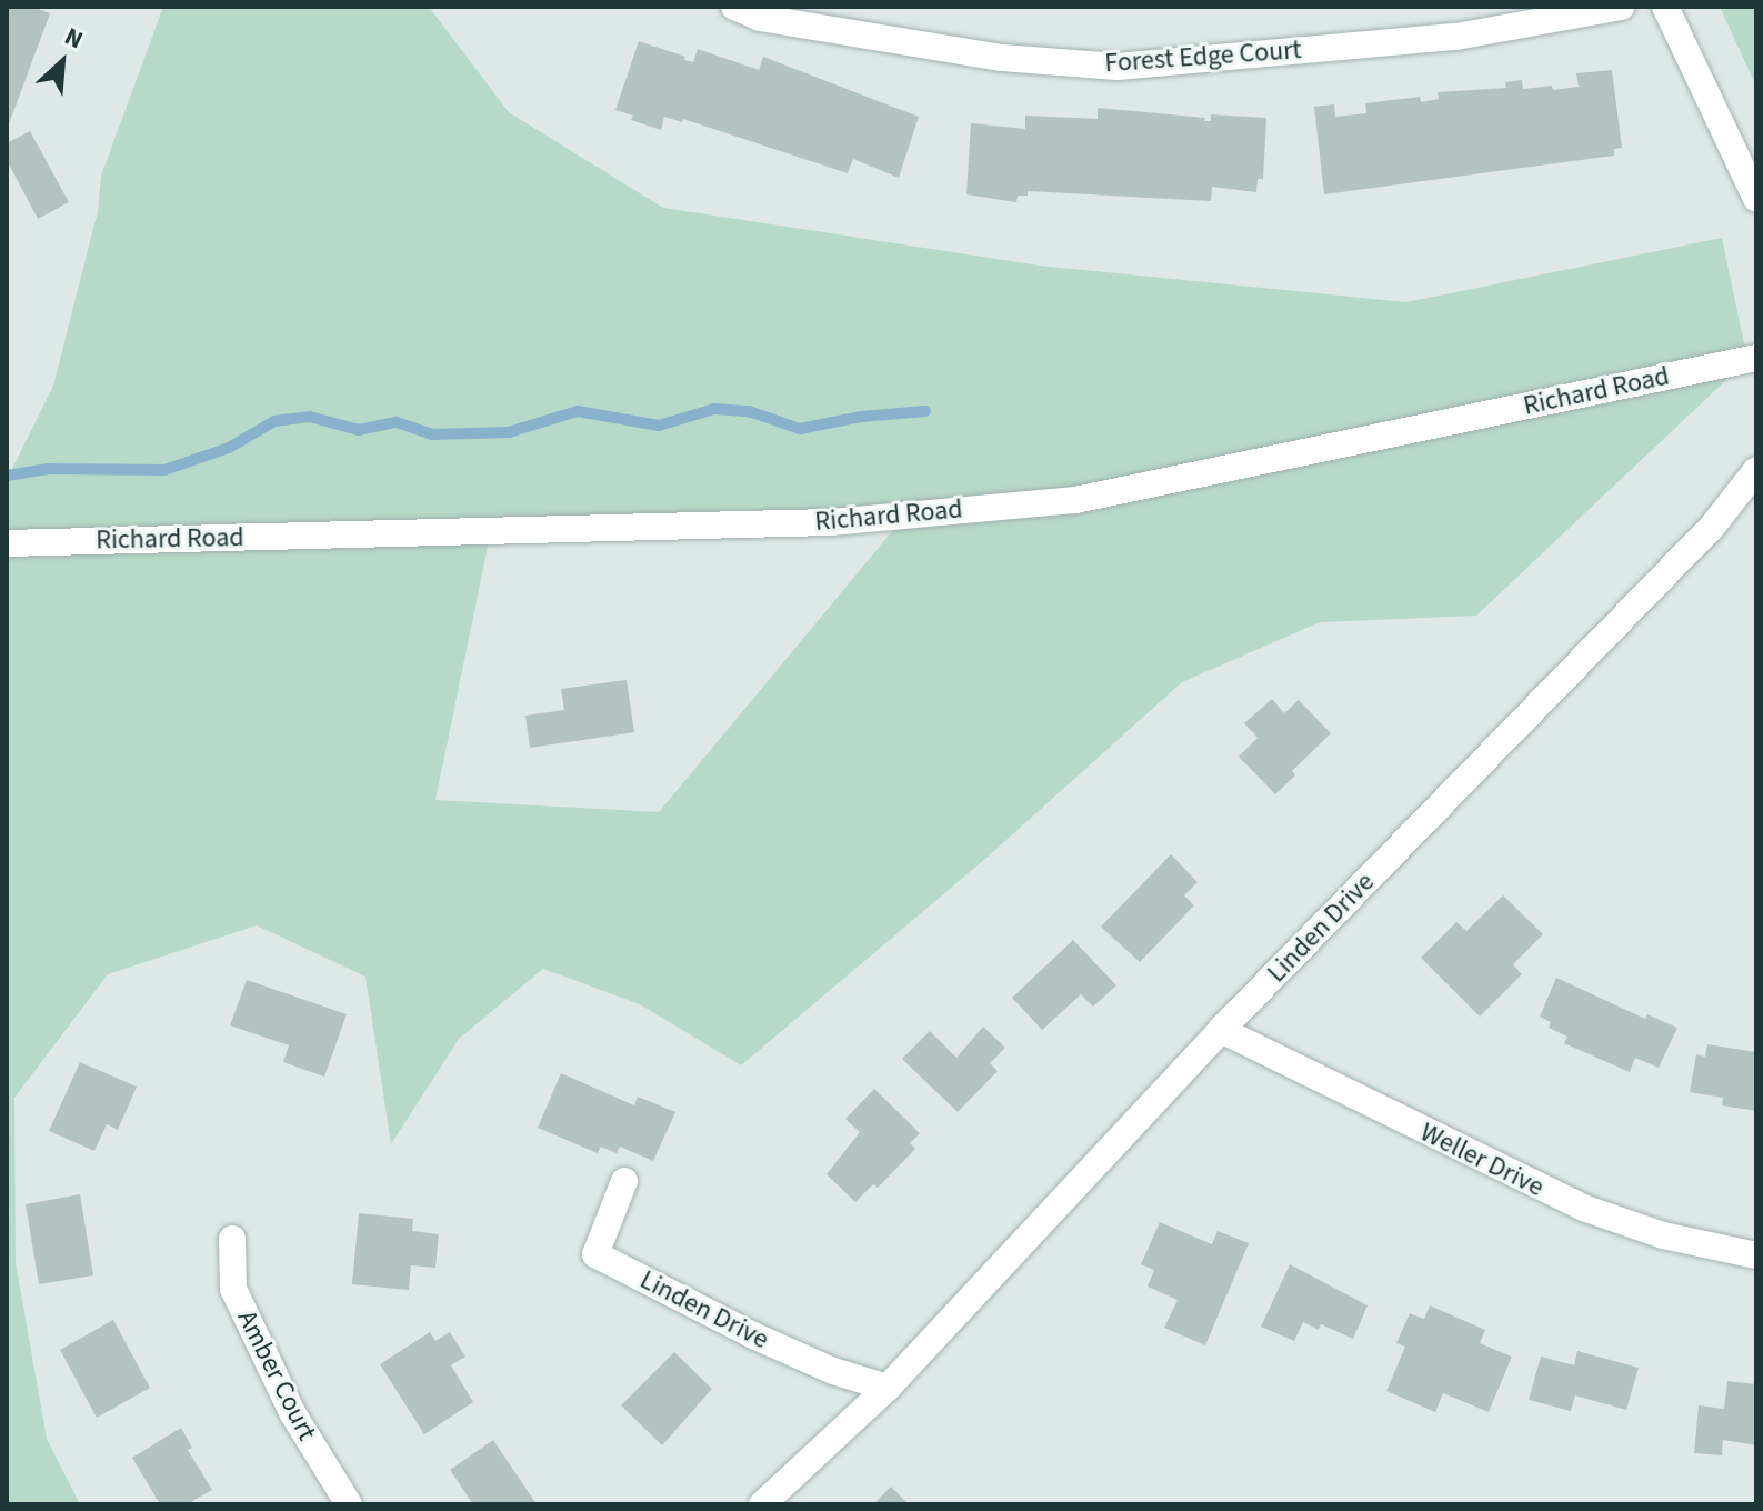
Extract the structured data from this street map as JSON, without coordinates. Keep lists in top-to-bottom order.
{
  "streets": {
    "street": [
      "Forest Edge Court",
      "Richard Road",
      "Linden Drive",
      "Weller Drive",
      "Amber Court"
    ]
  },
  "crossings": [
    ["Linden Drive", "Weller Drive"]
  ],
  "north": "top right"
}
